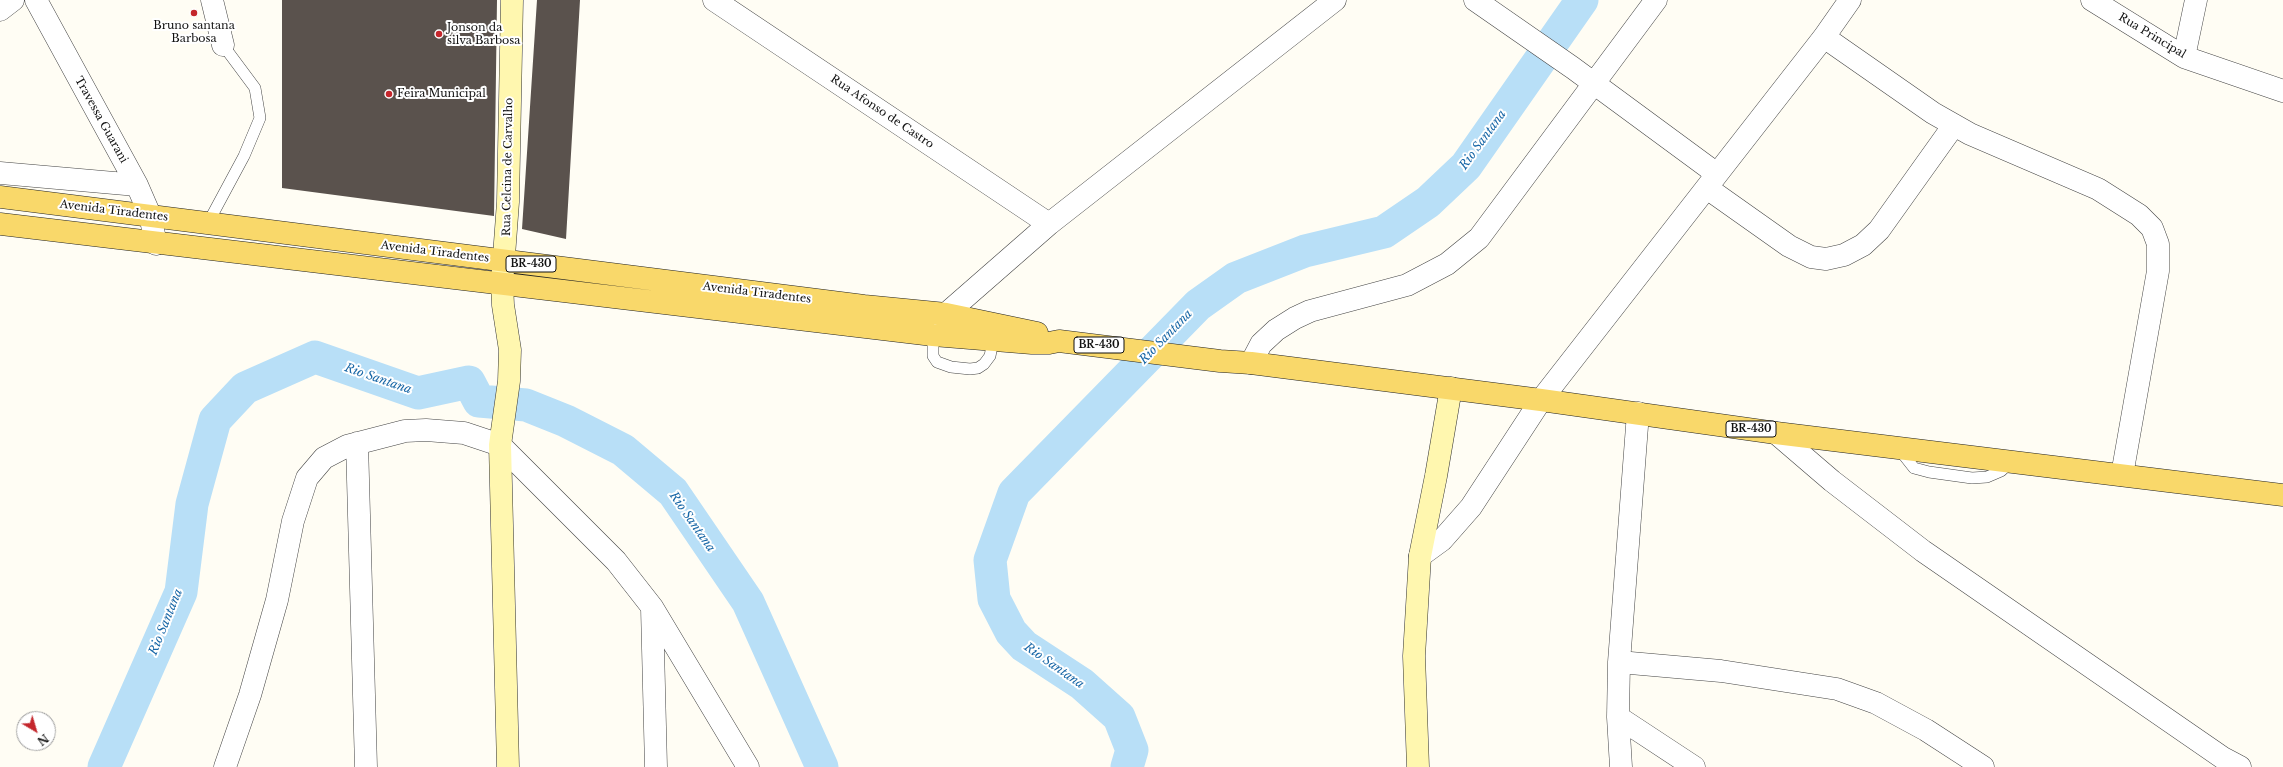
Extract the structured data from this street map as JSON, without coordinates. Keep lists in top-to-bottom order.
{
  "streets": {
    "main road": ["Avenida Tiradentes", "BR-430"],
    "street": [
      "Rua Principal",
      "Rua Afonso de Castro",
      "Travessa Guarani",
      "Rua Celcina de Carvalho"
    ]
  },
  "crossings": [
    ["Travessa Guarani", "Avenida Tiradentes"],
    ["Travessa Guarani", "BR-430"],
    ["Rua Celcina de Carvalho", "Avenida Tiradentes"],
    ["Rua Celcina de Carvalho", "BR-430"],
    ["Avenida Tiradentes", "BR-430"]
  ],
  "water": ["Rio Santana"],
  "places": ["Bruno santana Barbosa", "Jonson da silva Barbosa", "Feira Municipal"],
  "north": "bottom right"
}
